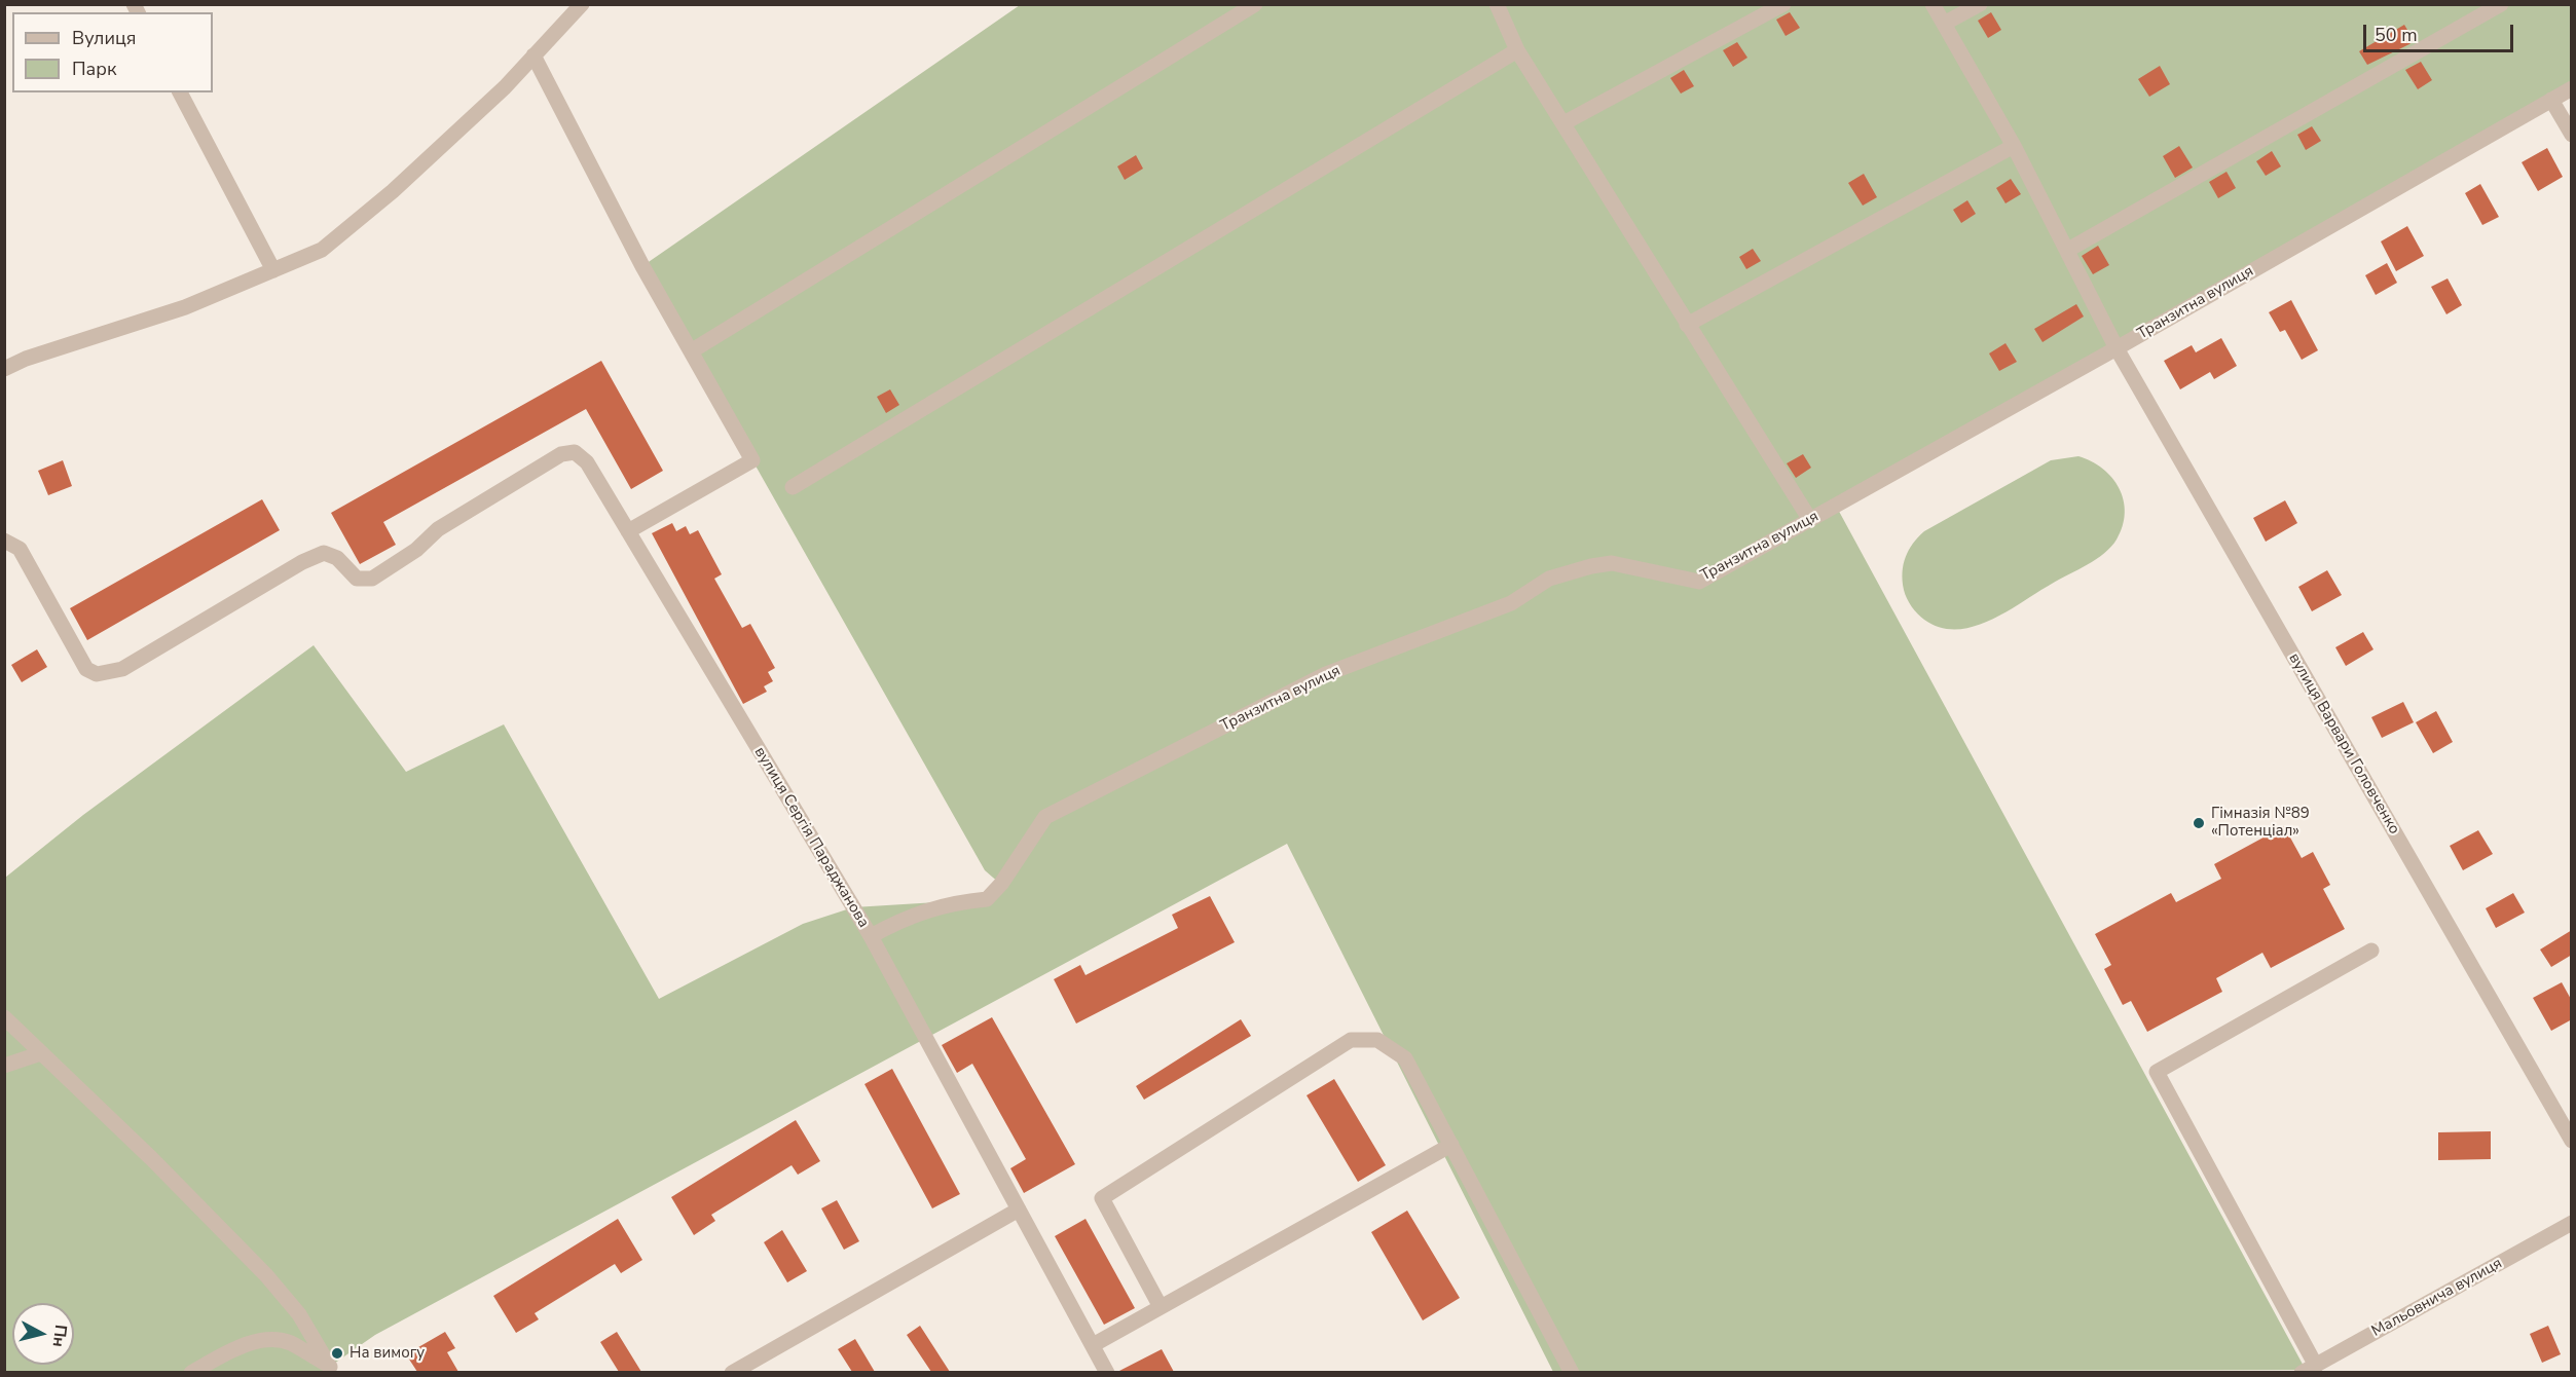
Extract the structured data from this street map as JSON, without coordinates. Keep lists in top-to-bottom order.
{
  "streets": {
    "street": [
      "Транзитна вулиця",
      "вулиця Варвари Головченко",
      "вулиця Сергія Параджанова",
      "Мальовнича вулиця"
    ]
  },
  "crossings": [
    ["Транзитна вулиця", "вулиця Варвари Головченко"],
    ["Транзитна вулиця", "вулиця Сергія Параджанова"]
  ],
  "places": ["Гімназія №89 «Потенціал»", "На вимогу"],
  "legend": ["Вулиця", "Парк"],
  "scale_bar": "50 m",
  "north": "right"
}
